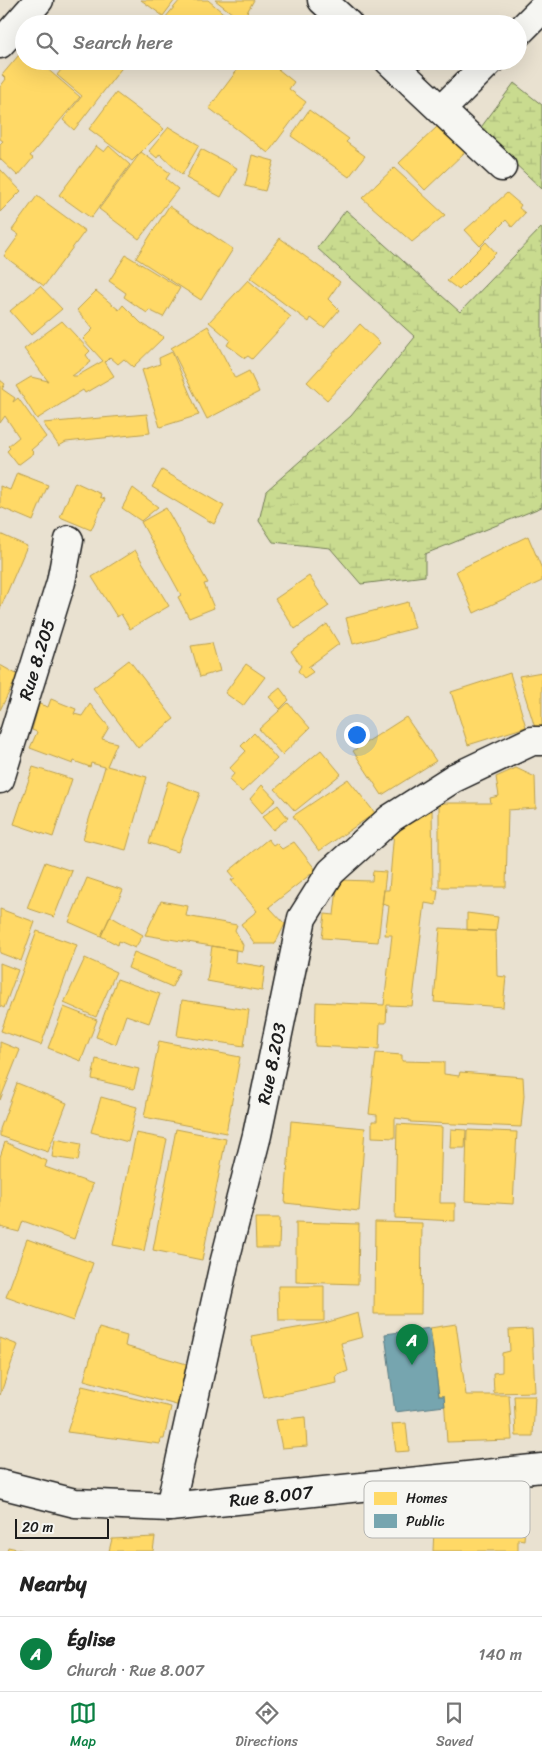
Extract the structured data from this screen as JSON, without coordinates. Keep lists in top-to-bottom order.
{
  "streets": {
    "street": ["Rue 8.205", "Rue 8.203", "Rue 8.007"]
  },
  "crossings": [
    ["Rue 8.203", "Rue 8.007"]
  ],
  "legend": ["Homes", "Public"],
  "scale_bar": "20 m",
  "page": {
    "search": "Search here",
    "pins": "A",
    "scale": "20 m",
    "heading": "Nearby",
    "list": [
      {
        "mark": "A",
        "name": "Église",
        "note": "Church · Rue 8.007",
        "value": "140 m"
      }
    ],
    "nav": ["Map", "Directions", "Saved"]
  }
}
